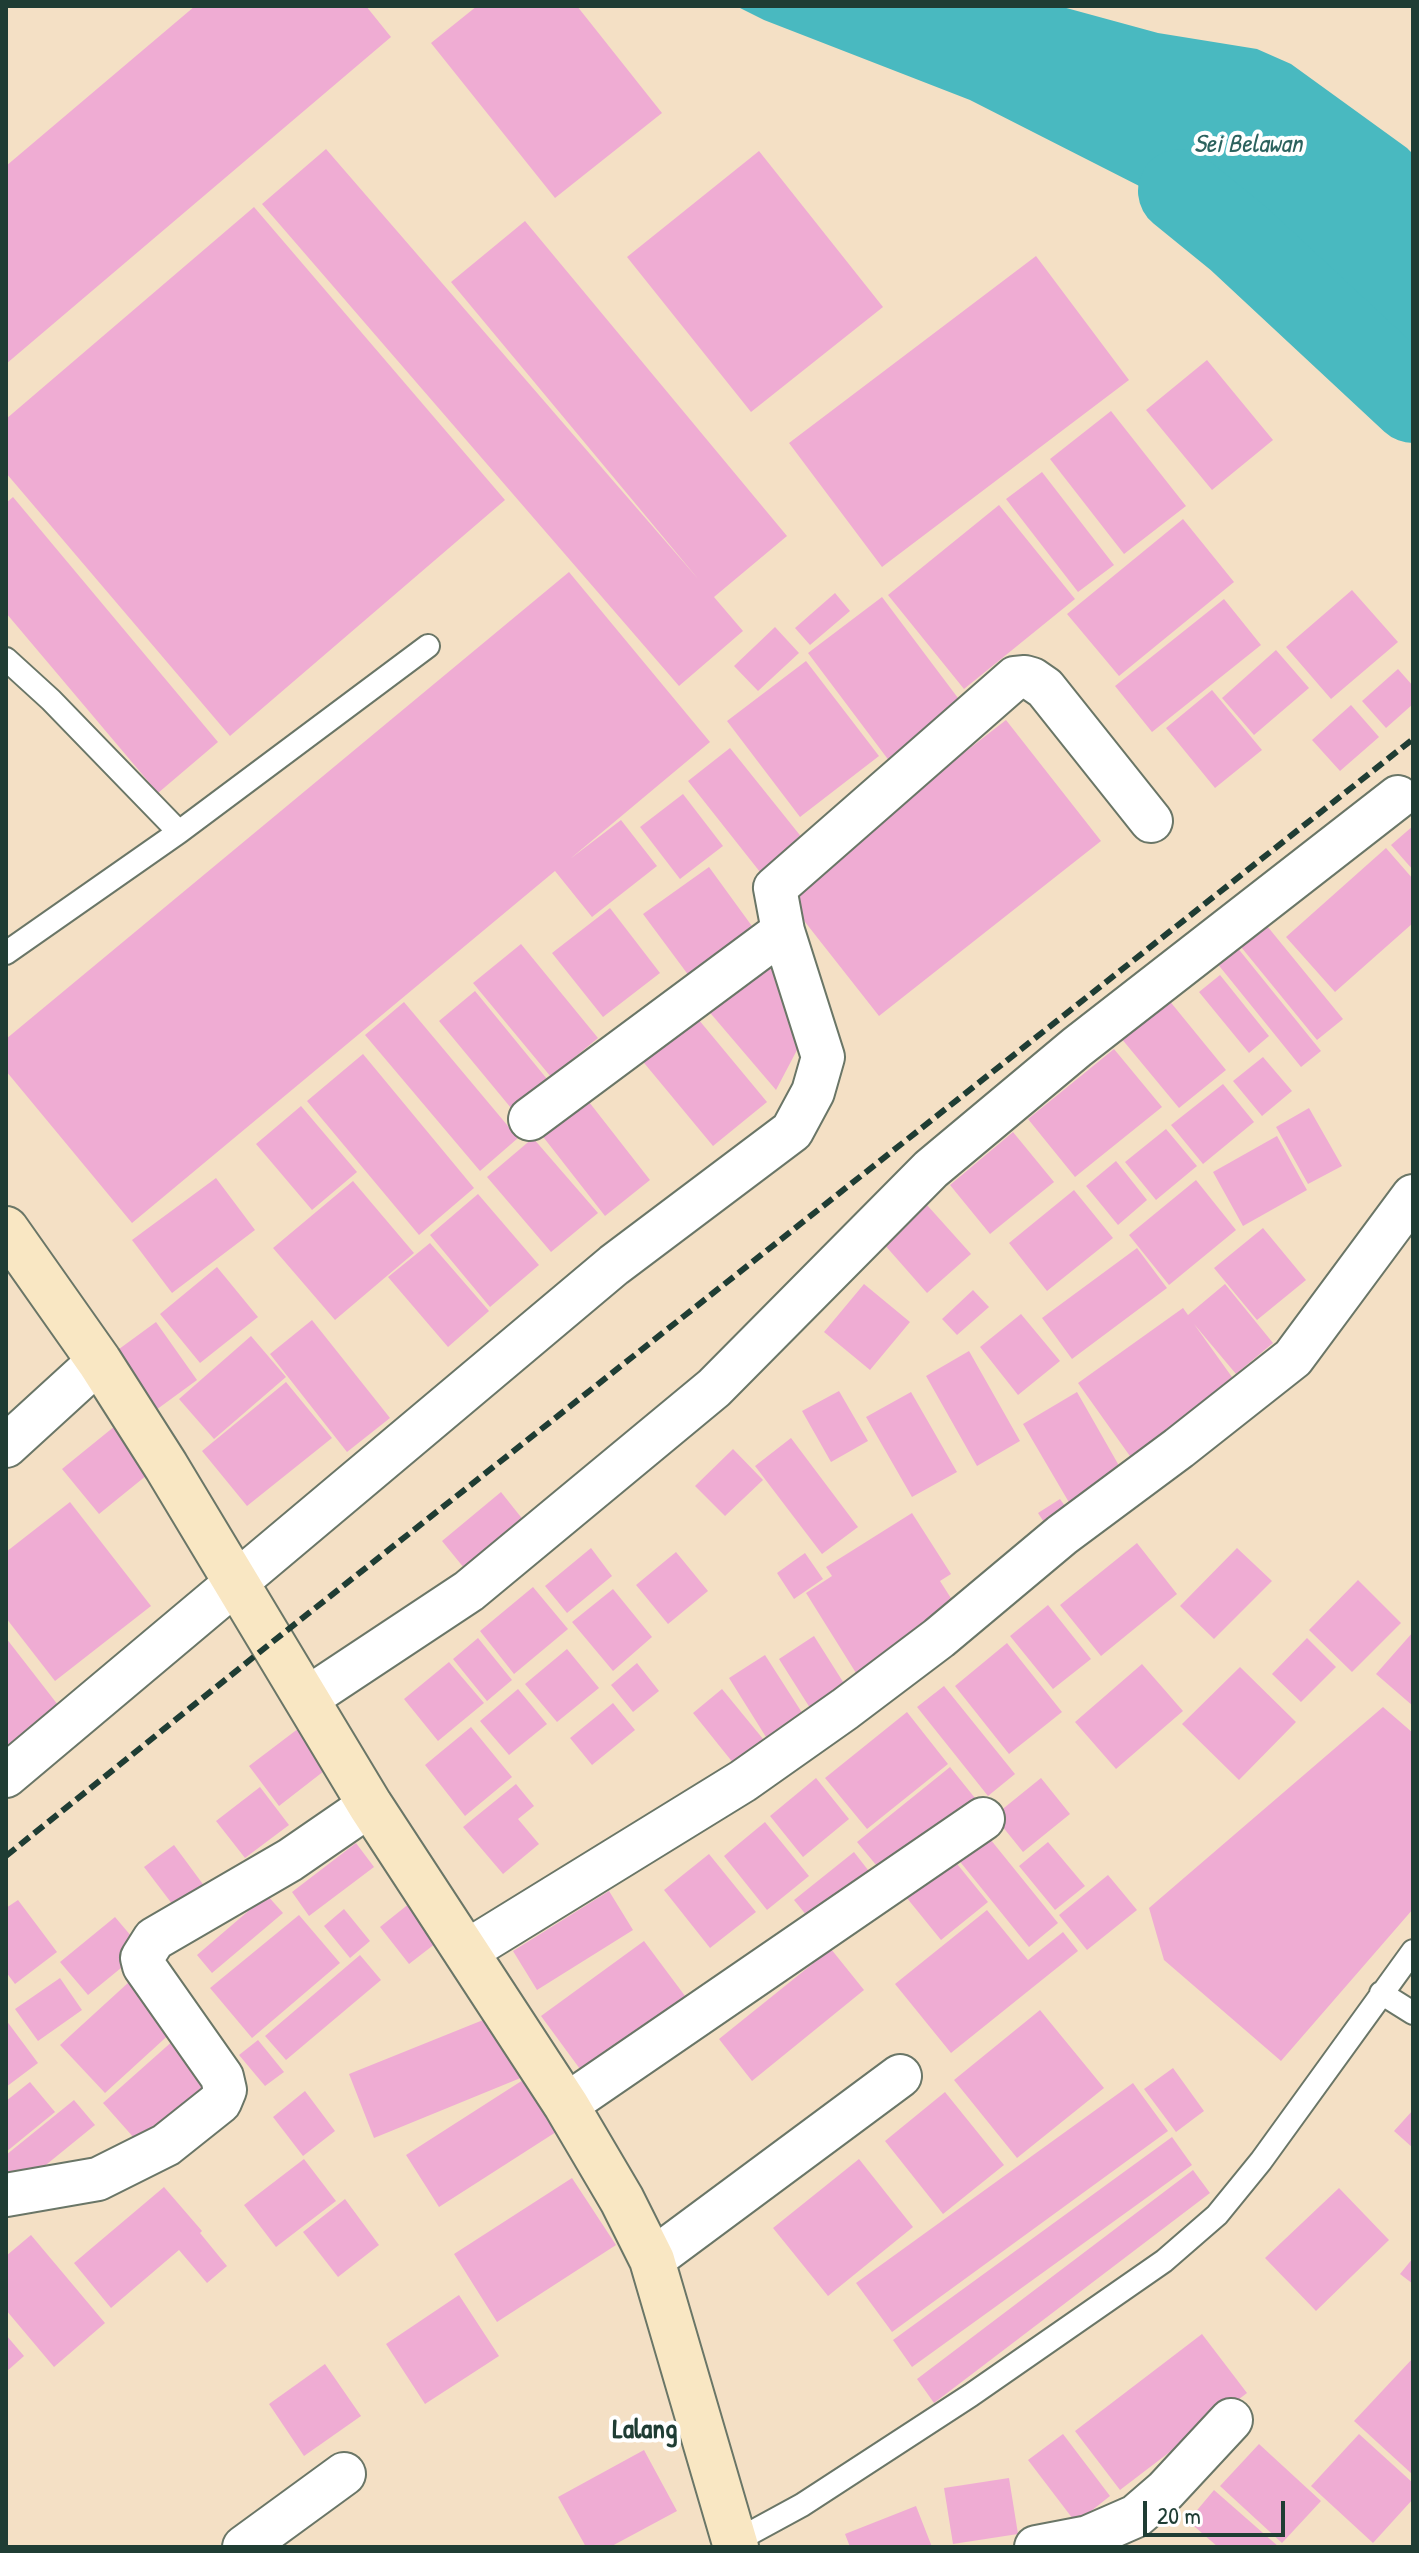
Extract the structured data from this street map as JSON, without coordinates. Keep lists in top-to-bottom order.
{
  "districts": ["Lalang"],
  "water": ["Sei Belawan"],
  "scale_bar": "20 m"
}
